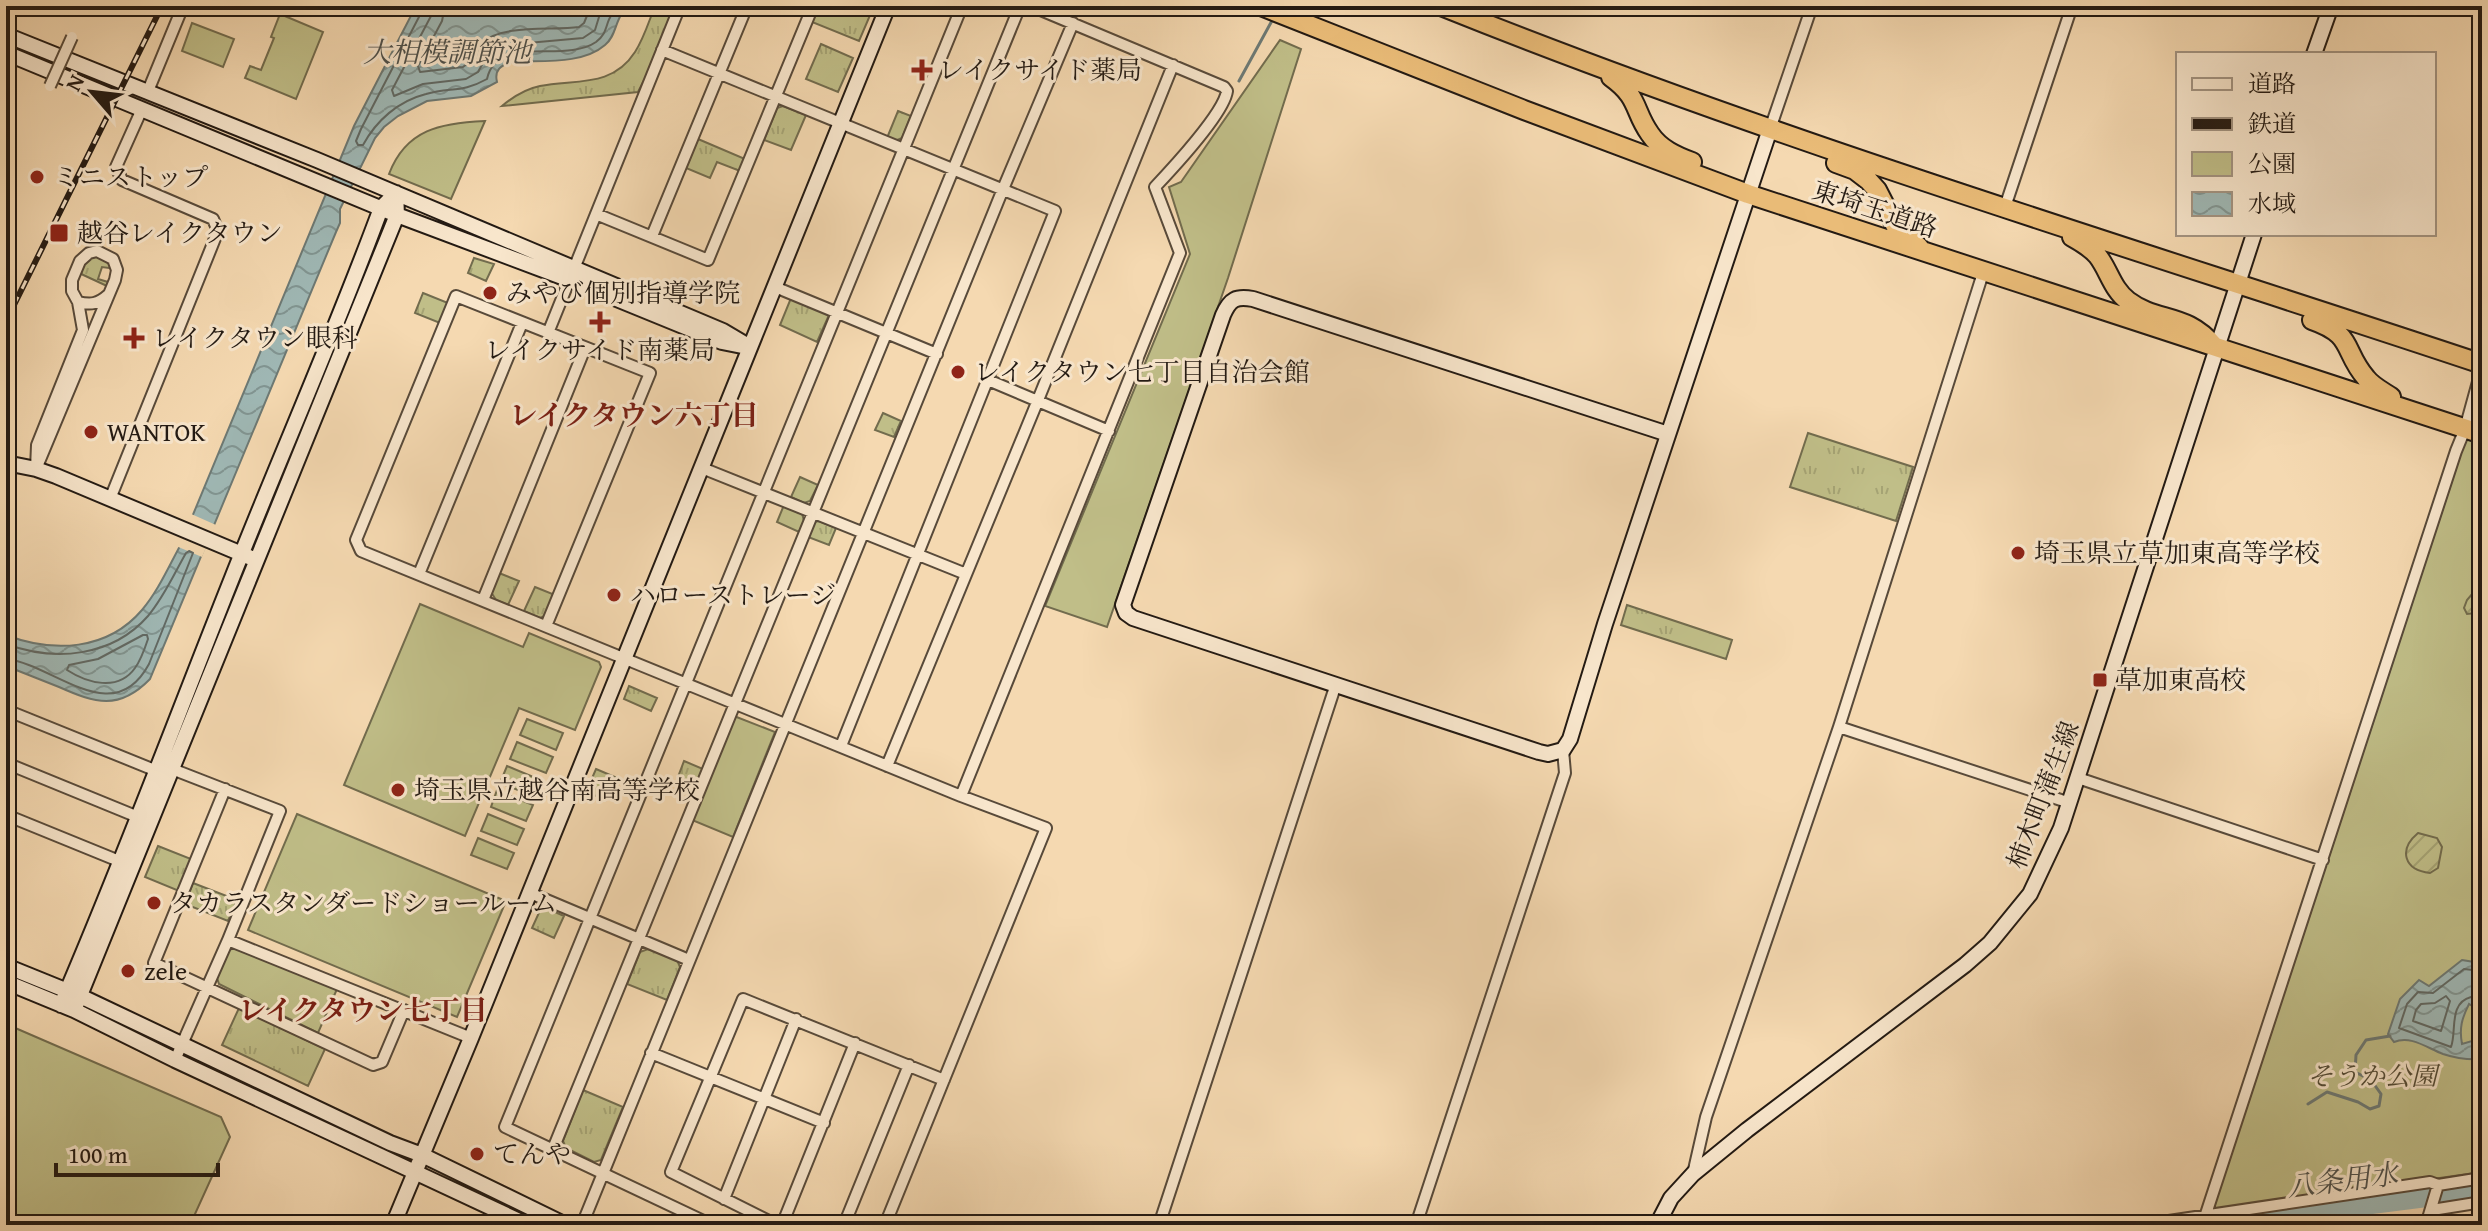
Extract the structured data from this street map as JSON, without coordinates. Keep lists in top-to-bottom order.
{
  "streets": {
    "highway": ["東埼玉道路"],
    "street": ["柿木町蒲生線"]
  },
  "crossings": [
    ["東埼玉道路", "柿木町蒲生線"]
  ],
  "districts": ["レイクタウン六丁目", "レイクタウン七丁目"],
  "water": ["大相模調節池", "八条用水"],
  "parks": ["そうか公園"],
  "places": {
    "health": ["レイクサイド薬局", "レイクサイド南薬局", "レイクタウン眼科"],
    "other": [
      "ミニストップ",
      "みやび個別指導学院",
      "レイクタウン七丁目自治会館",
      "WANTOK",
      "埼玉県立草加東高等学校",
      "ハローストレージ",
      "埼玉県立越谷南高等学校",
      "タカラスタンダードショールーム",
      "zele",
      "てんや"
    ],
    "transit": ["越谷レイクタウン", "草加東高校"]
  },
  "legend": [
    "道路",
    "鉄道",
    "公園",
    "水域"
  ],
  "scale_bar": "100 m",
  "north": "top left"
}
